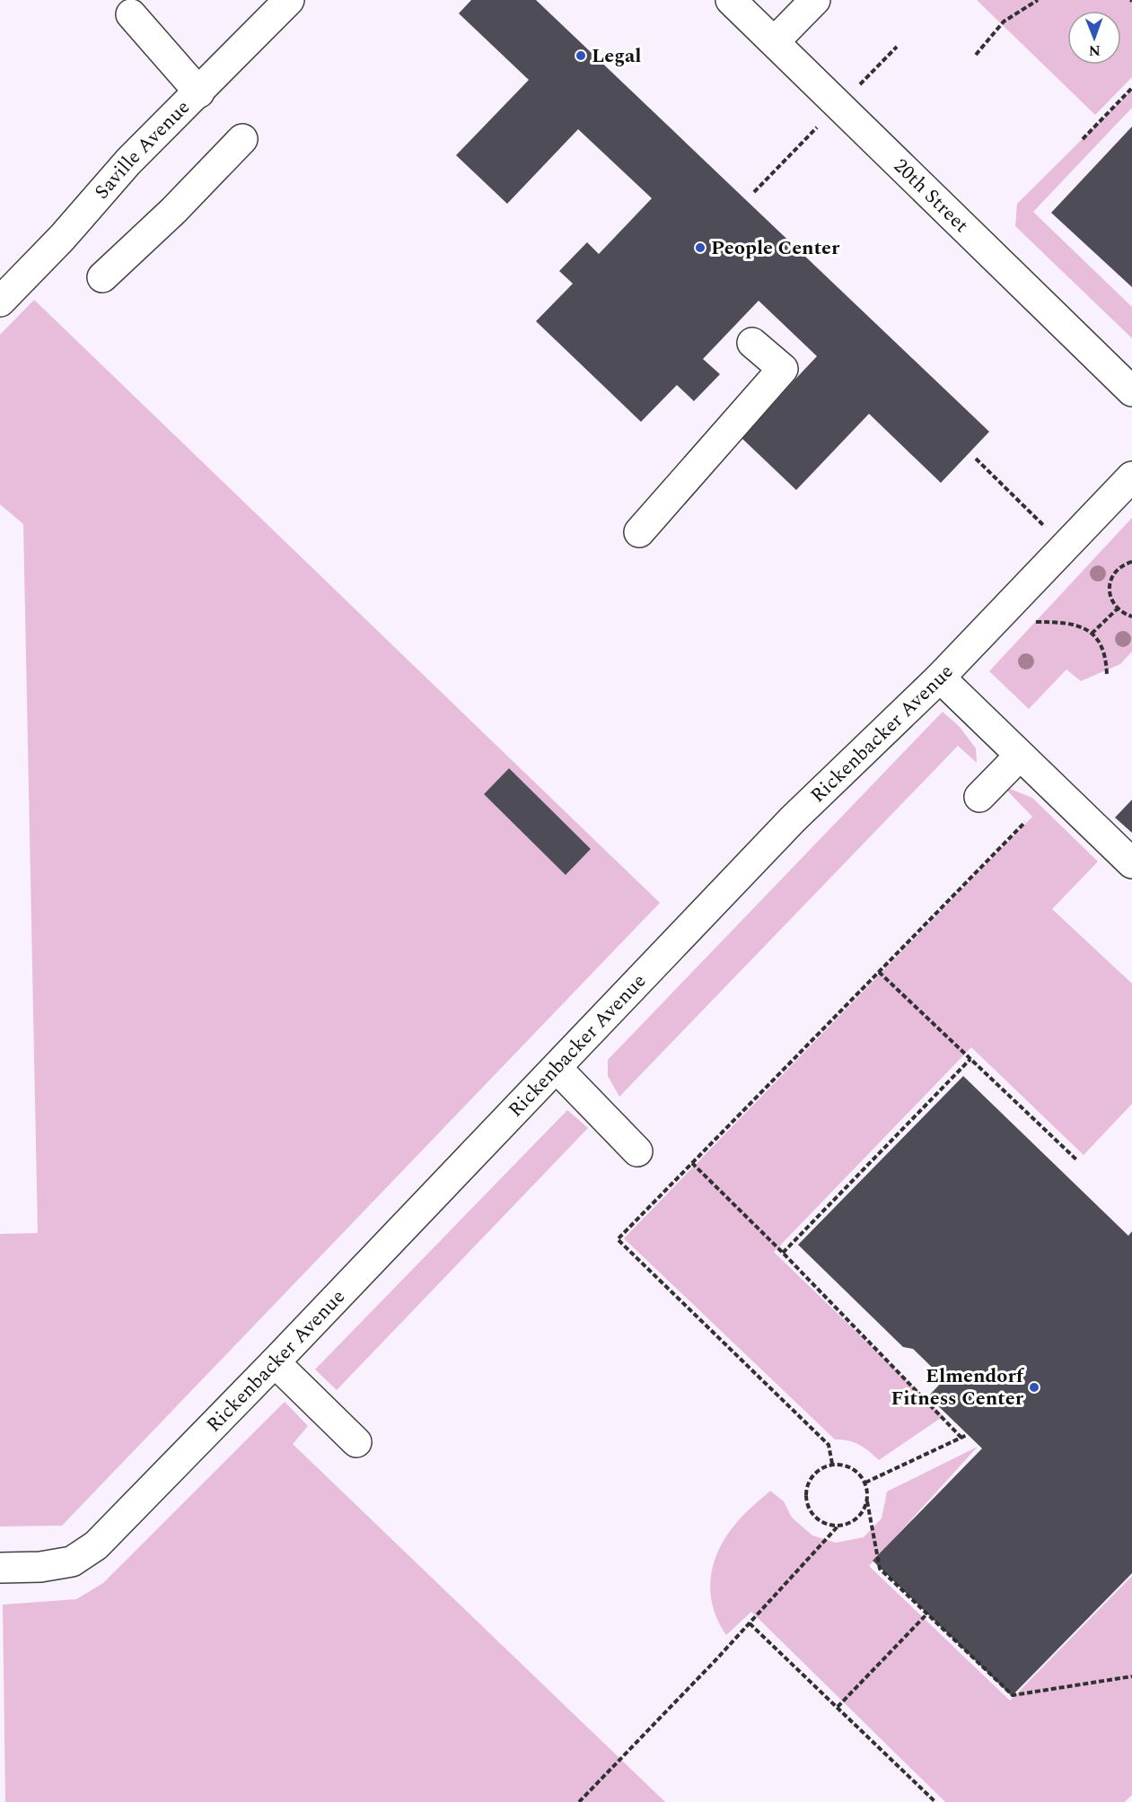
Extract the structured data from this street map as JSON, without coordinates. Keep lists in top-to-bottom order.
{
  "streets": {
    "street": ["Saville Avenue", "20th Street", "Rickenbacker Avenue"]
  },
  "places": ["Legal", "People Center", "Elmendorf Fitness Center"],
  "north": "bottom"
}
